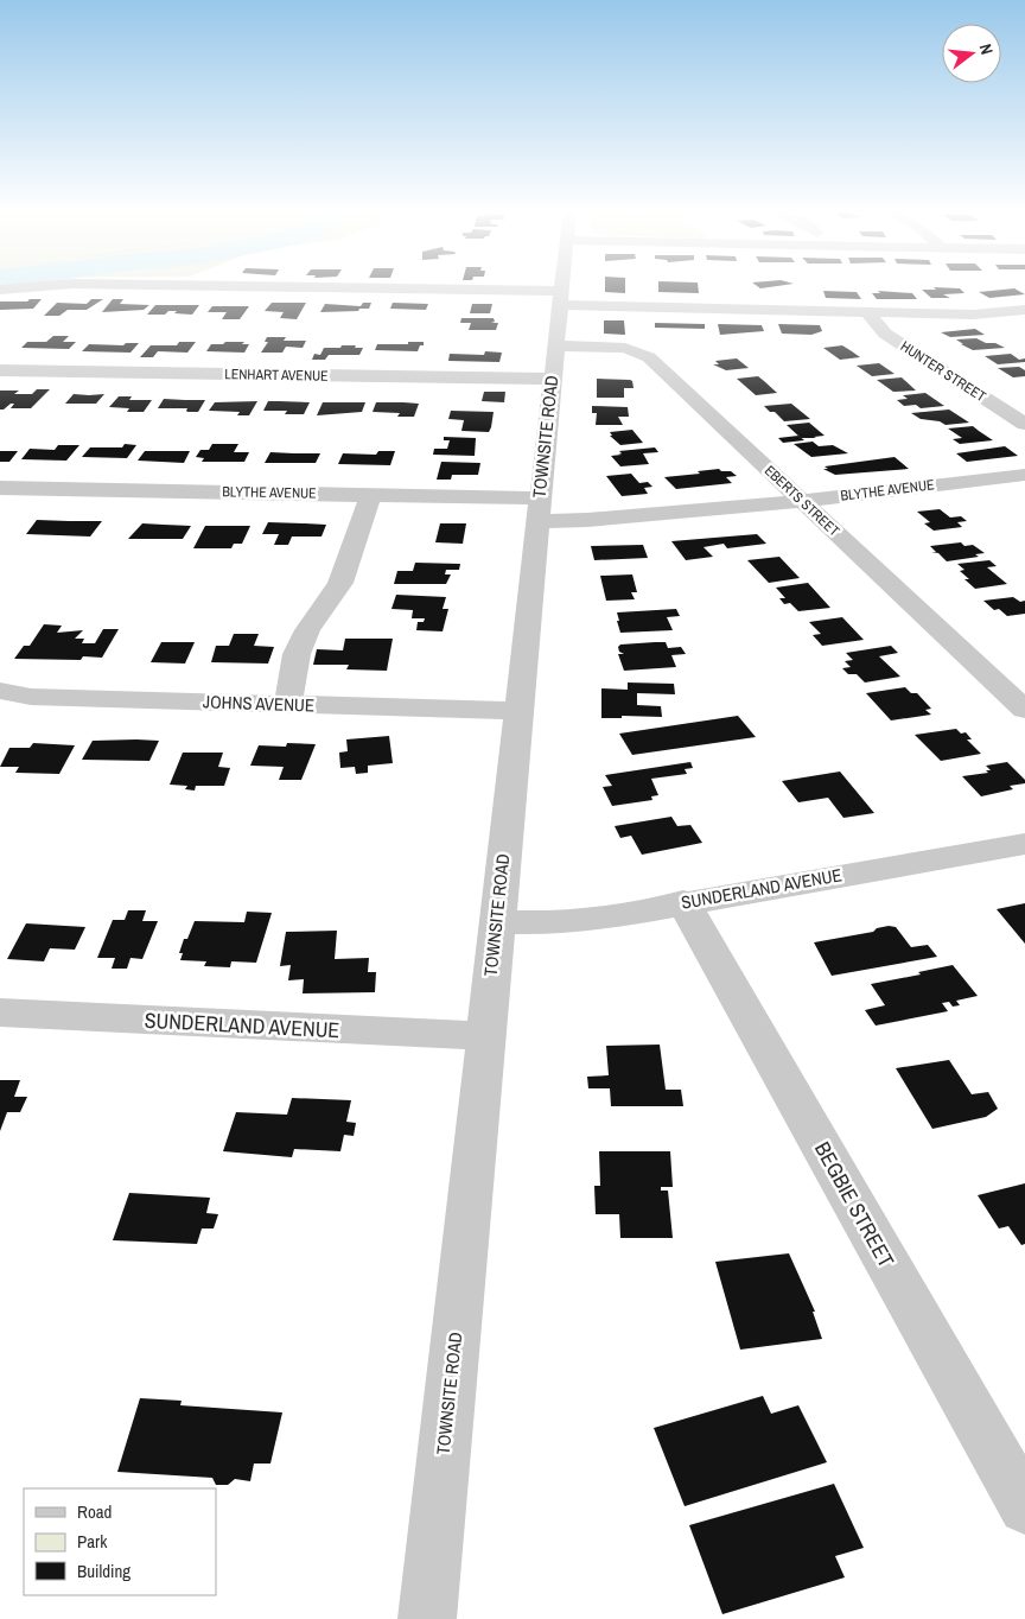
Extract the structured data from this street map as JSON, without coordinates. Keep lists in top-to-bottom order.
{
  "streets": {
    "street": [
      "HUNTER STREET",
      "LENHART AVENUE",
      "TOWNSITE ROAD",
      "BLYTHE AVENUE",
      "EBERTS STREET",
      "JOHNS AVENUE",
      "SUNDERLAND AVENUE",
      "BEGBIE STREET"
    ]
  },
  "crossings": [
    ["LENHART AVENUE", "TOWNSITE ROAD"],
    ["LENHART AVENUE", "EBERTS STREET"],
    ["TOWNSITE ROAD", "BLYTHE AVENUE"],
    ["TOWNSITE ROAD", "EBERTS STREET"],
    ["TOWNSITE ROAD", "JOHNS AVENUE"],
    ["TOWNSITE ROAD", "SUNDERLAND AVENUE"],
    ["BLYTHE AVENUE", "EBERTS STREET"],
    ["SUNDERLAND AVENUE", "BEGBIE STREET"]
  ],
  "legend": ["Road", "Park", "Building"],
  "north": "right"
}
